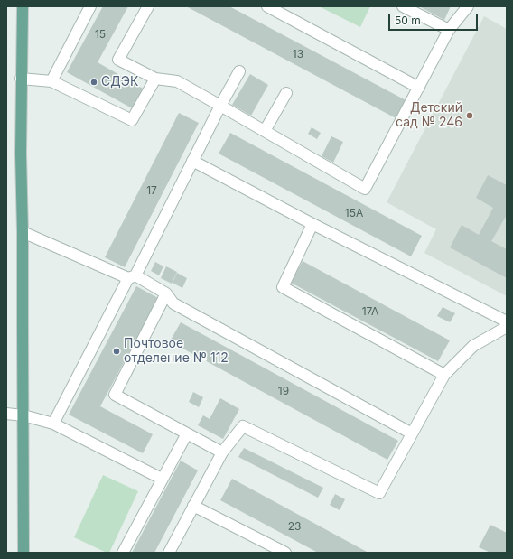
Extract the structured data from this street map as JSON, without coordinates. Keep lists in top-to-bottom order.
{
  "places": ["СДЭК", "Детский сад № 246", "Почтовое отделение № 112"],
  "house_numbers": [
    "15",
    "13",
    "17",
    "15А",
    "17А",
    "19",
    "23"
  ],
  "scale_bar": "50 m"
}
